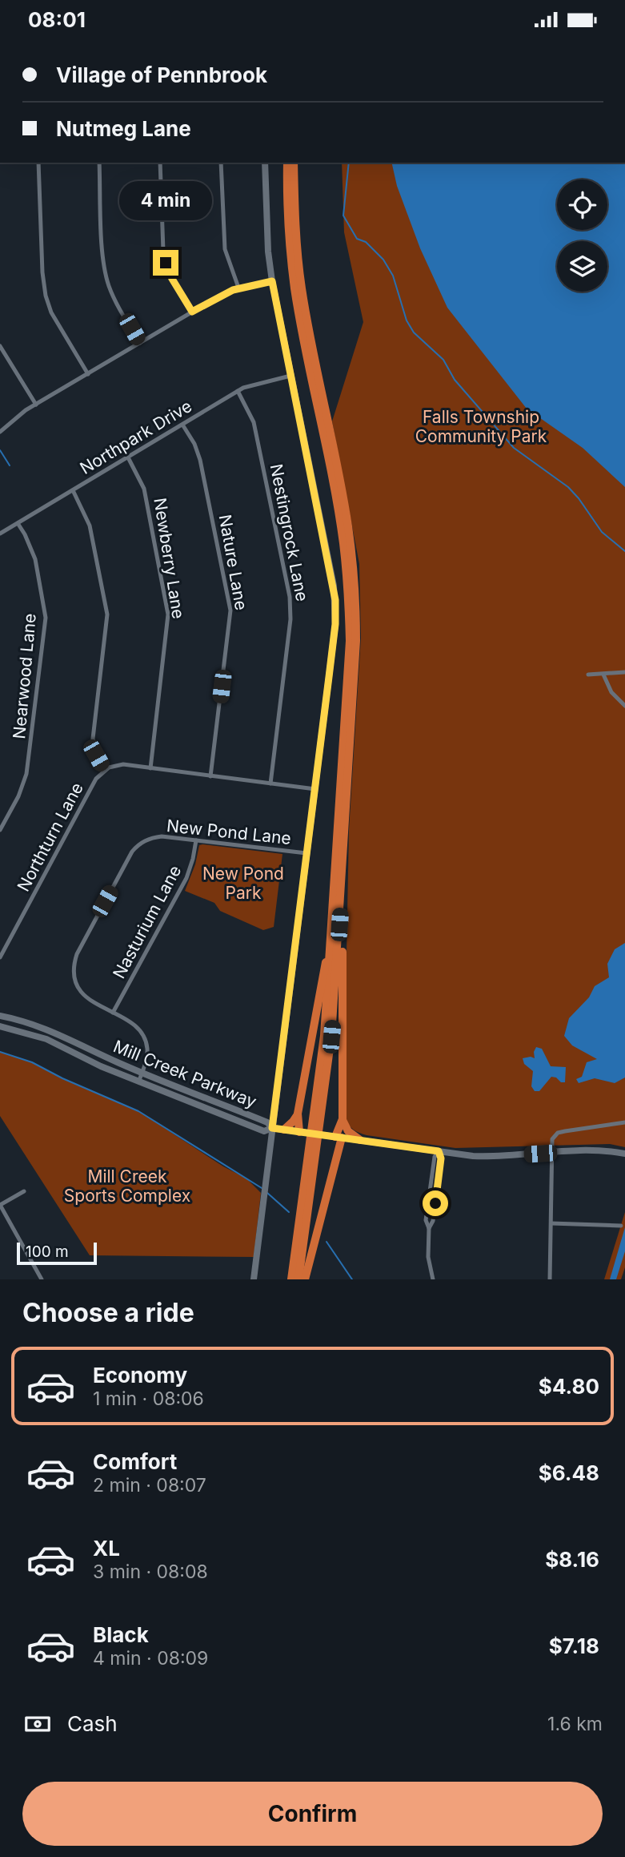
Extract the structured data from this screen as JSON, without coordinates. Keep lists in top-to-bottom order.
{
  "streets": {
    "main road": ["Mill Creek Parkway"],
    "street": [
      "Northpark Drive",
      "Nestingrock Lane",
      "Newberry Lane",
      "Nature Lane",
      "Nearwood Lane",
      "New Pond Lane",
      "Northturn Lane",
      "Nasturium Lane"
    ]
  },
  "crossings": [
    ["Northpark Drive", "Nestingrock Lane"],
    ["Northpark Drive", "Newberry Lane"],
    ["Northpark Drive", "Nature Lane"],
    ["Northpark Drive", "Nearwood Lane"],
    ["New Pond Lane", "Nasturium Lane"],
    ["New Pond Lane", "Mill Creek Parkway"]
  ],
  "parks": ["Falls Township Community Park", "New Pond Park", "Mill Creek Sports Complex"],
  "scale_bar": "100 m",
  "page": {
    "status": "08:01",
    "banner": ["Village of Pennbrook", "Nutmeg Lane"],
    "bubble": "4 min",
    "scale": "100 m",
    "heading": "Choose a ride",
    "list": [
      {
        "name": "Economy",
        "note": "1 min · 08:06",
        "value": "$4.80"
      },
      {
        "name": "Comfort",
        "note": "2 min · 08:07",
        "value": "$6.48"
      },
      {
        "name": "XL",
        "note": "3 min · 08:08",
        "value": "$8.16"
      },
      {
        "name": "Black",
        "note": "4 min · 08:09",
        "value": "$7.18"
      }
    ],
    "pay": ["Cash", "1.6 km"],
    "buttons": "Confirm"
  }
}
